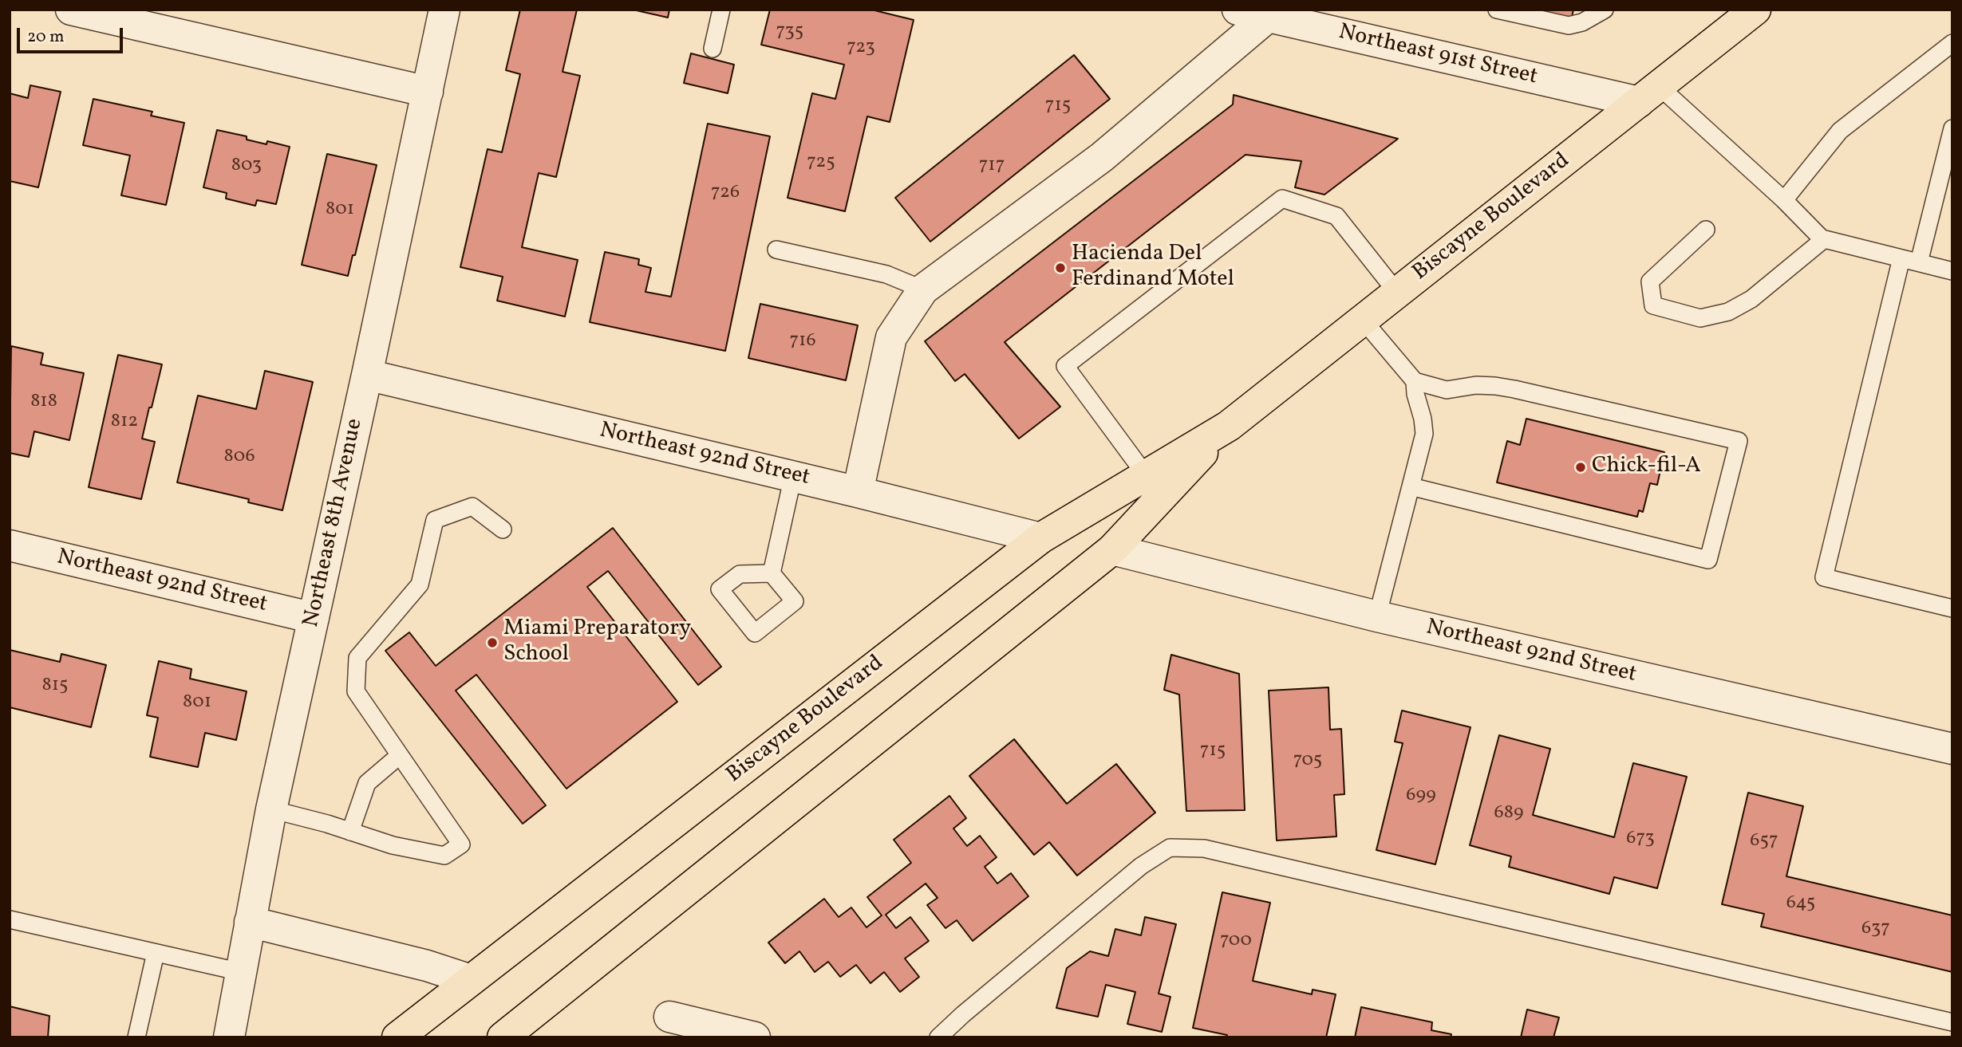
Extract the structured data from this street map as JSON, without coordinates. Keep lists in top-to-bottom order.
{
  "streets": {
    "main road": ["Biscayne Boulevard"],
    "street": ["Northeast 91st Street", "Northeast 92nd Street", "Northeast 8th Avenue"]
  },
  "crossings": [
    ["Northeast 91st Street", "Biscayne Boulevard"],
    ["Biscayne Boulevard", "Northeast 92nd Street"],
    ["Northeast 92nd Street", "Northeast 8th Avenue"]
  ],
  "places": ["Hacienda Del Ferdinand Motel", "Chick-fil-A", "Miami Preparatory School"],
  "house_numbers": [
    "735",
    "723",
    "715",
    "725",
    "803",
    "717",
    "726",
    "801",
    "716",
    "818",
    "812",
    "806",
    "815",
    "801",
    "715",
    "705",
    "699",
    "689",
    "673",
    "657",
    "645",
    "637",
    "700"
  ],
  "scale_bar": "20 m"
}
